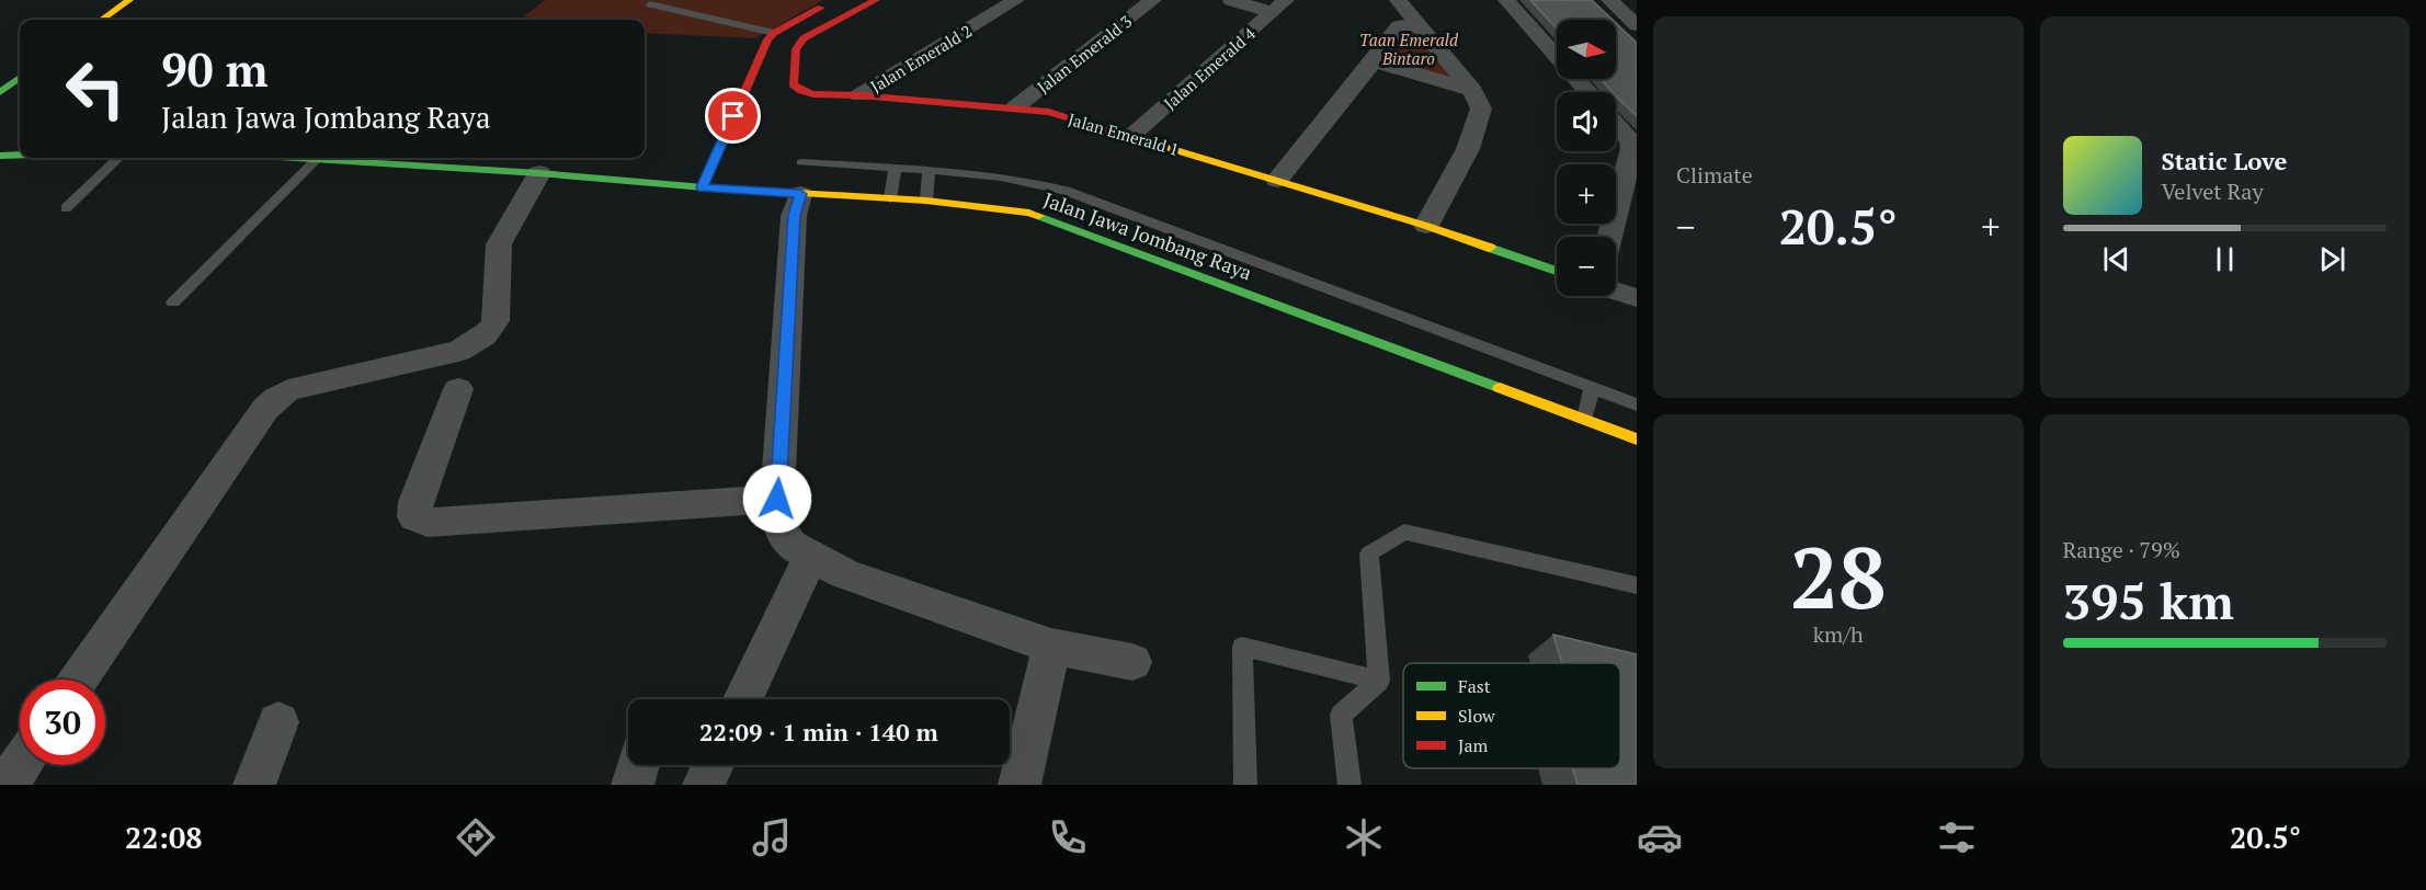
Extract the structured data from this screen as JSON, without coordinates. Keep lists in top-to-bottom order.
{
  "streets": {
    "main road": ["Jalan Emerald 1", "Jalan Jawa Jombang Raya"],
    "street": ["Jalan Emerald 3", "Jalan Emerald 2", "Jalan Emerald 4"]
  },
  "crossings": [
    ["Jalan Emerald 3", "Jalan Emerald 1"],
    ["Jalan Emerald 2", "Jalan Emerald 1"],
    ["Jalan Emerald 4", "Jalan Emerald 1"]
  ],
  "parks": ["Taan Emerald Bintaro"],
  "legend": ["Fast", "Slow", "Jam"],
  "north": "right",
  "page": {
    "tile": [
      "Climate",
      ["28", "km/h"],
      ["Range · 79%", "395 km"]
    ],
    "map_buttons": ["+", "−"],
    "turn": ["90 m", "Jalan Jawa Jombang Raya"],
    "song": ["Static Love", "Velvet Ray"],
    "heat": ["−", "20.5°", "+"],
    "limit": "30",
    "trip": "22:09 · 1 min · 140 m",
    "tabs": ["22:08", "20.5°"]
  }
}
